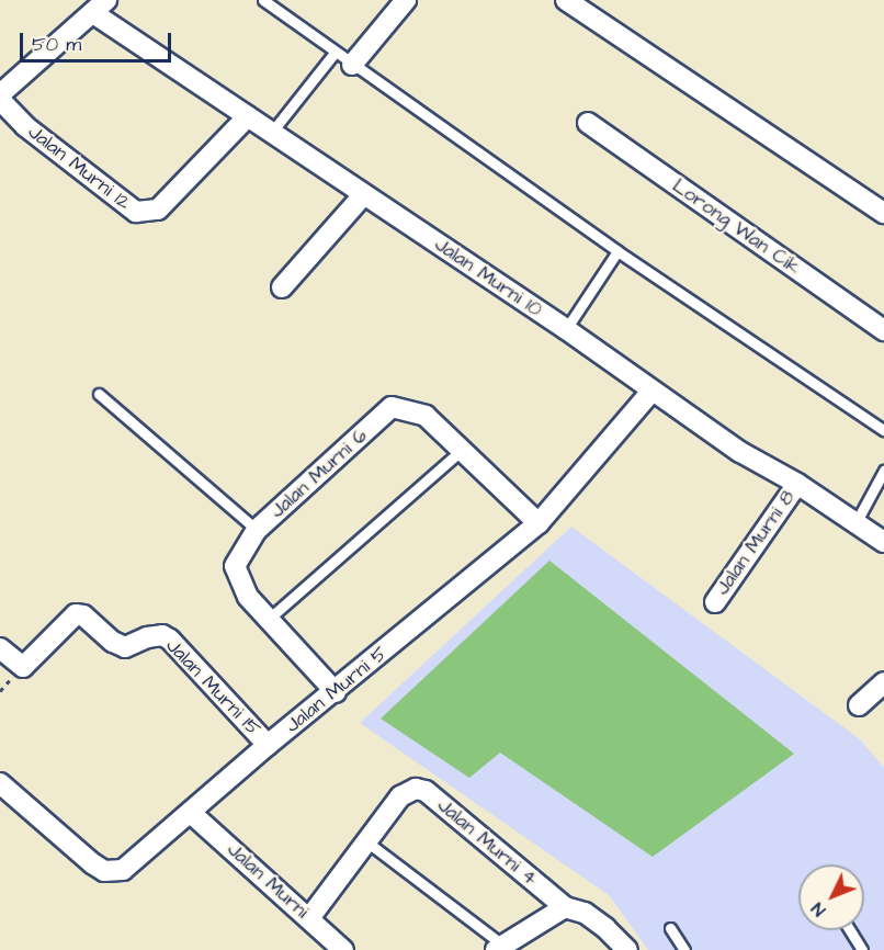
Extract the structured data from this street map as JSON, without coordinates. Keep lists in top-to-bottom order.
{
  "streets": {
    "street": [
      "Jalan Murni 12",
      "Lorong Wan Cik",
      "Jalan Murni 10",
      "Jalan Murni 6",
      "Jalan Murni 8",
      "Jalan Murni 15",
      "Jalan Murni 5",
      "Jalan Murni 4",
      "Jalan Murni"
    ]
  },
  "crossings": [
    ["Jalan Murni 12", "Jalan Murni 10"],
    ["Jalan Murni 10", "Jalan Murni 8"],
    ["Jalan Murni 10", "Jalan Murni 5"],
    ["Jalan Murni 6", "Jalan Murni 5"],
    ["Jalan Murni 15", "Jalan Murni 5"],
    ["Jalan Murni 5", "Jalan Murni"],
    ["Jalan Murni 4", "Jalan Murni"]
  ],
  "scale_bar": "50 m",
  "north": "bottom left"
}
